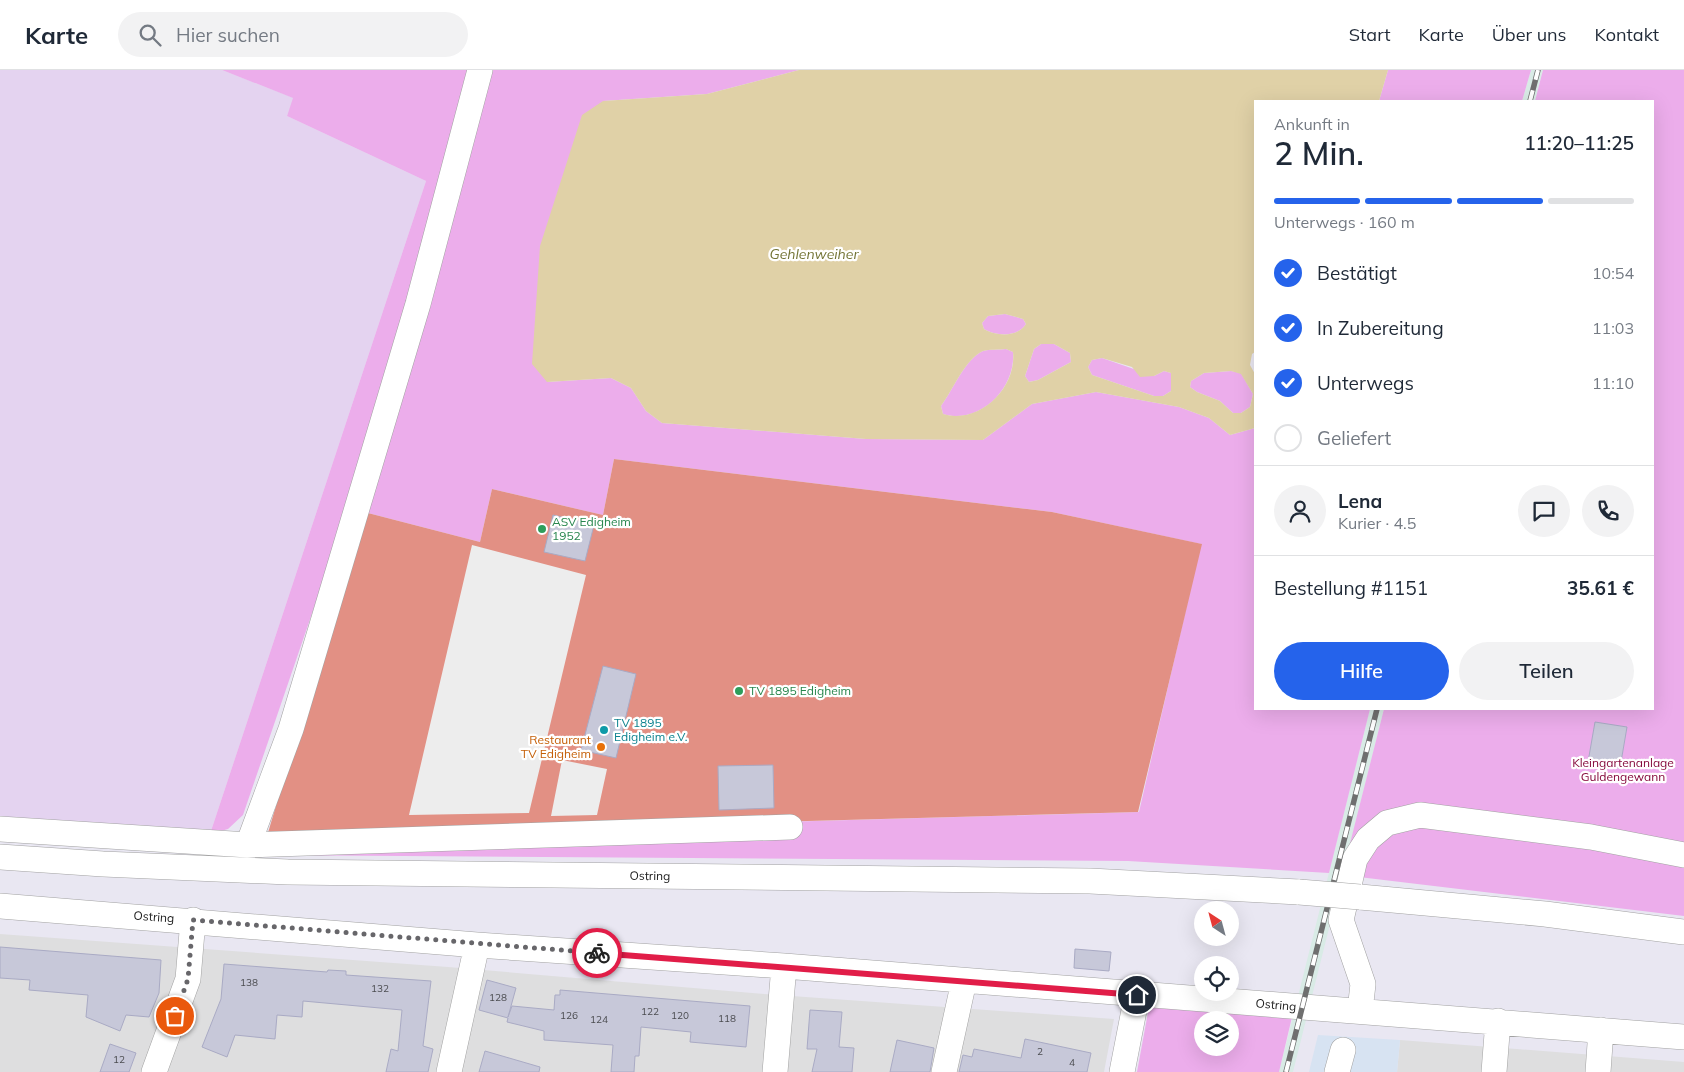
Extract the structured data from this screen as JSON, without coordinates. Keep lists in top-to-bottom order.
{
  "streets": {
    "street": ["Ostring"]
  },
  "water": ["Gehlenweiher"],
  "parks": ["Kleingartenanlage Guldengewann"],
  "places": [
    "ASV Edigheim 1952",
    "TV 1895 Edigheim",
    "TV 1895 Edigheim e.V.",
    "Restaurant TV Edigheim"
  ],
  "house_numbers": [
    "138",
    "132",
    "128",
    "122",
    "126",
    "120",
    "118",
    "124",
    "2",
    "12",
    "4"
  ],
  "north": "top left",
  "page": {
    "header": "Karte",
    "search": "Hier suchen",
    "nav": [
      "Start",
      "Karte",
      "Über uns",
      "Kontakt"
    ],
    "heading": ["2 Min.", "Ankunft in", "11:20–11:25"],
    "panel": [
      "Lena",
      "Kurier · 4.5",
      "Bestellung #1151",
      "35.61 €"
    ],
    "bar": "Unterwegs · 160 m",
    "list": [
      ["Bestätigt", "10:54"],
      ["In Zubereitung", "11:03"],
      ["Unterwegs", "11:10"],
      "Geliefert"
    ],
    "buttons": ["Hilfe", "Teilen"]
  }
}
